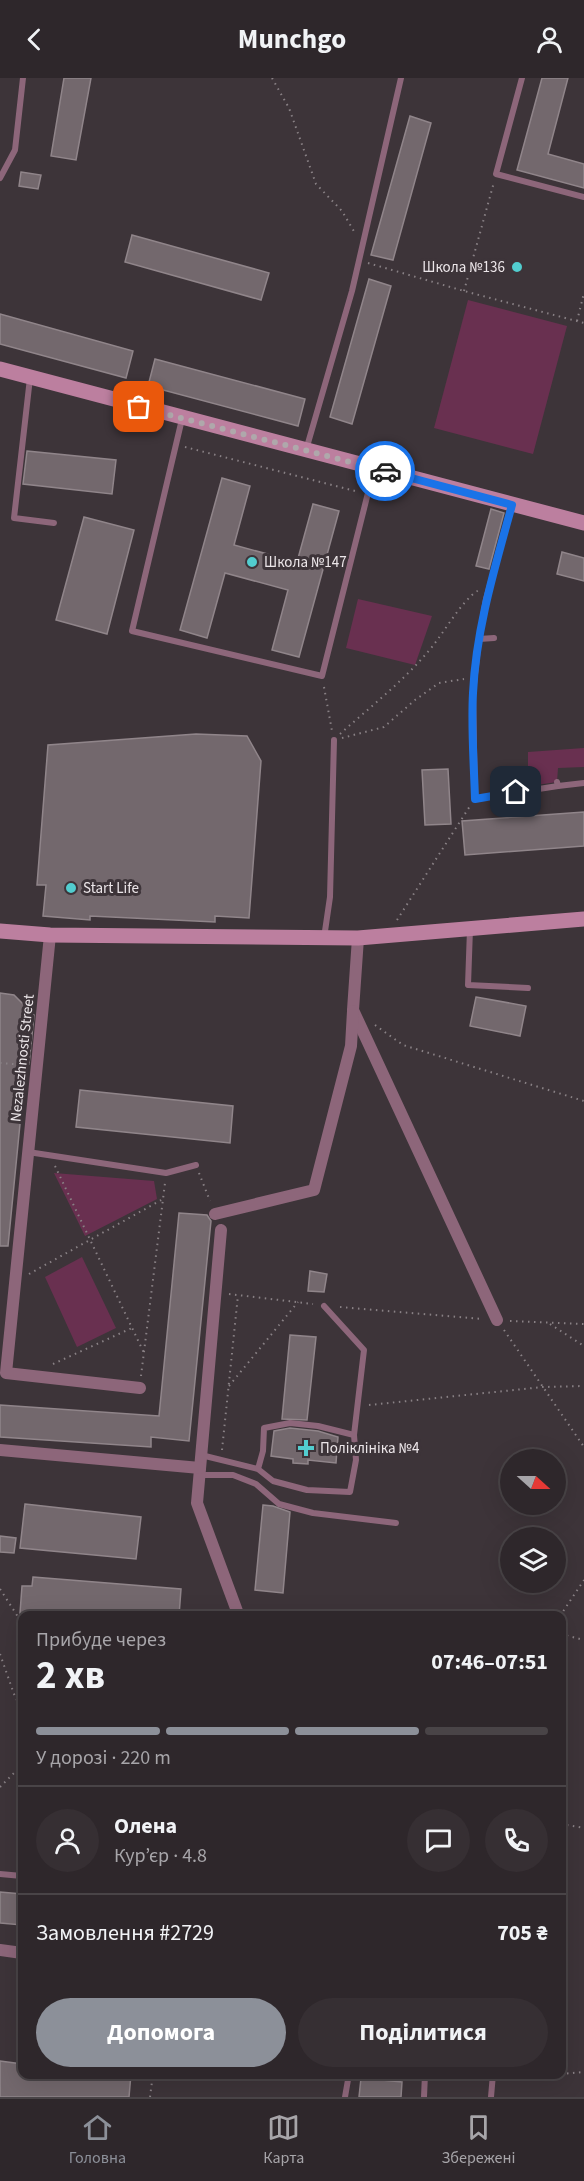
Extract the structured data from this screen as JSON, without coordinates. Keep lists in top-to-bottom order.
{
  "streets": {
    "street": ["Nezalezhnosti Street"]
  },
  "places": {
    "other": ["Школа №136", "Школа №147", "Start Life"],
    "health": ["Поліклініка №4"]
  },
  "north": "right",
  "page": {
    "header": "Munchgo",
    "heading": ["2 хв", "Прибуде через", "07:46–07:51"],
    "panel": [
      "Олена",
      "Кур’єр · 4.8",
      "Замовлення #2729",
      "705 ₴"
    ],
    "bar": "У дорозі · 220 m",
    "buttons": ["Допомога", "Поділитися"],
    "tabs": ["Головна", "Карта", "Збережені"]
  }
}
